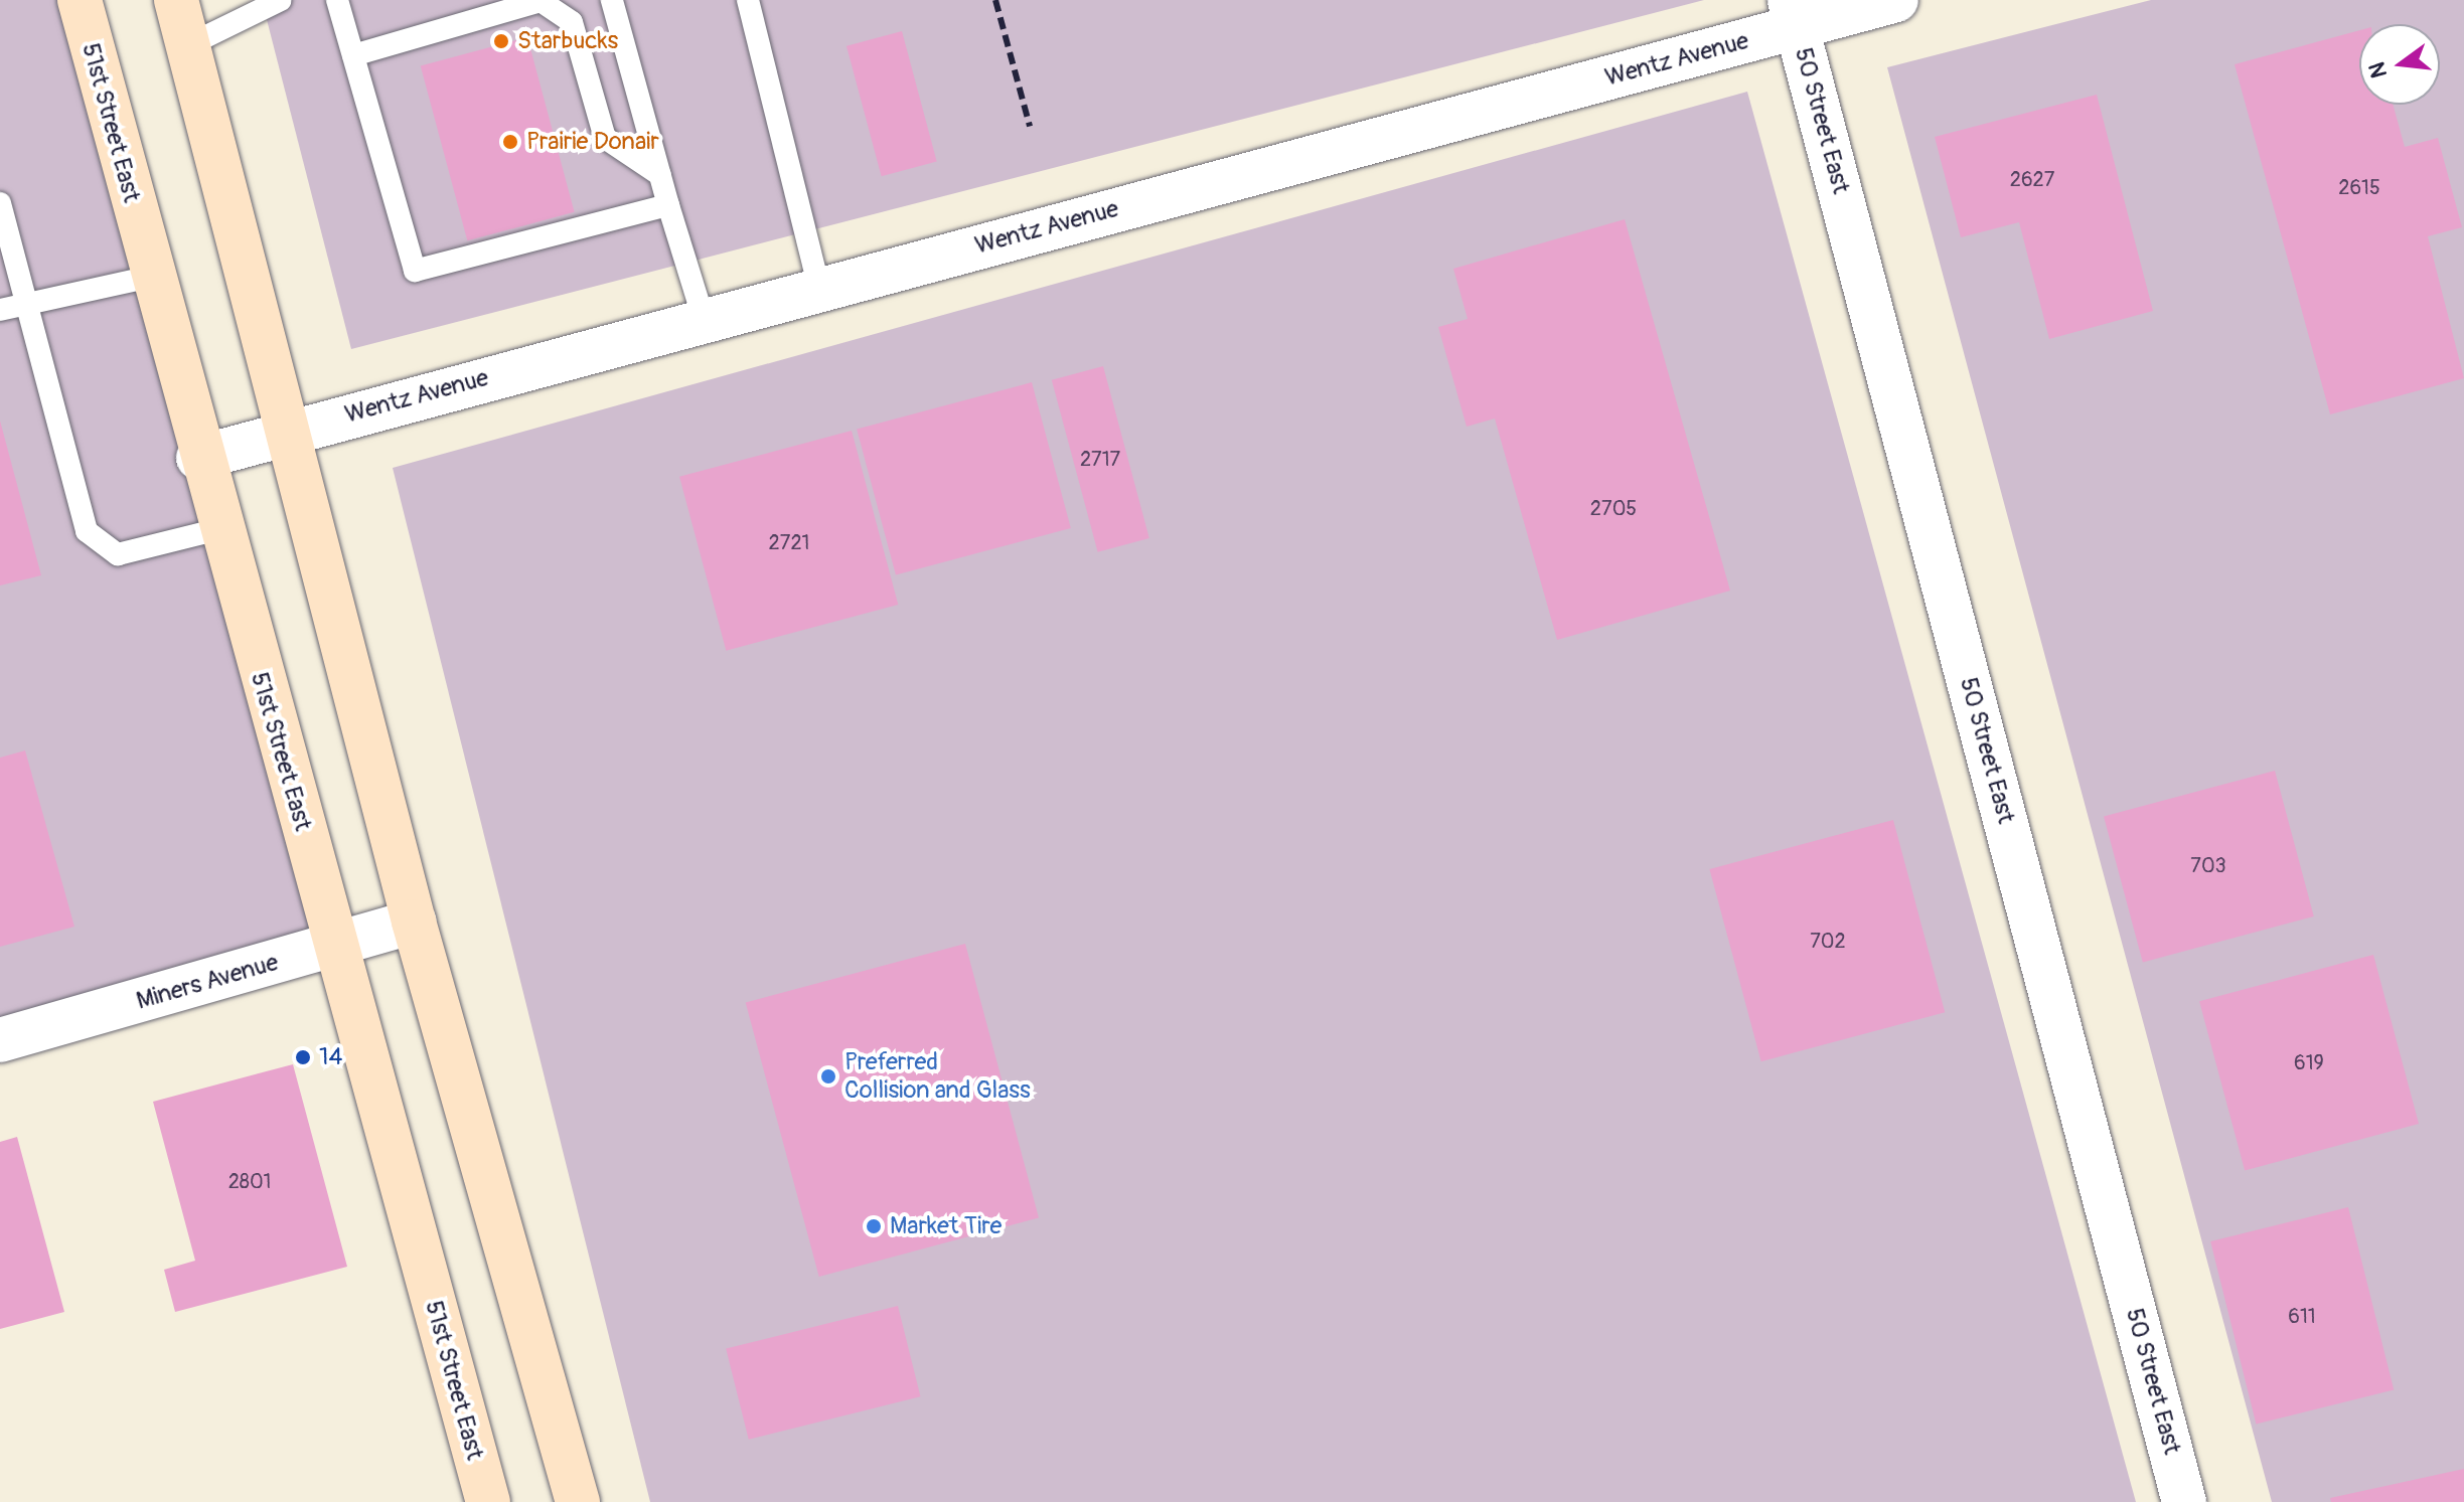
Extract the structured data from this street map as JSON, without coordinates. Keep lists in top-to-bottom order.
{
  "streets": {
    "main road": ["51st Street East"],
    "street": ["Wentz Avenue", "50 Street East", "Miners Avenue"]
  },
  "crossings": [
    ["Wentz Avenue", "50 Street East"],
    ["Wentz Avenue", "51st Street East"],
    ["51st Street East", "Miners Avenue"]
  ],
  "places": [
    "Starbucks",
    "Prairie Donair",
    "14",
    "Preferred Collision and Glass",
    "Market Tire"
  ],
  "house_numbers": [
    "2627",
    "2615",
    "2717",
    "2705",
    "2721",
    "703",
    "702",
    "619",
    "2801",
    "611"
  ],
  "north": "left"
}
